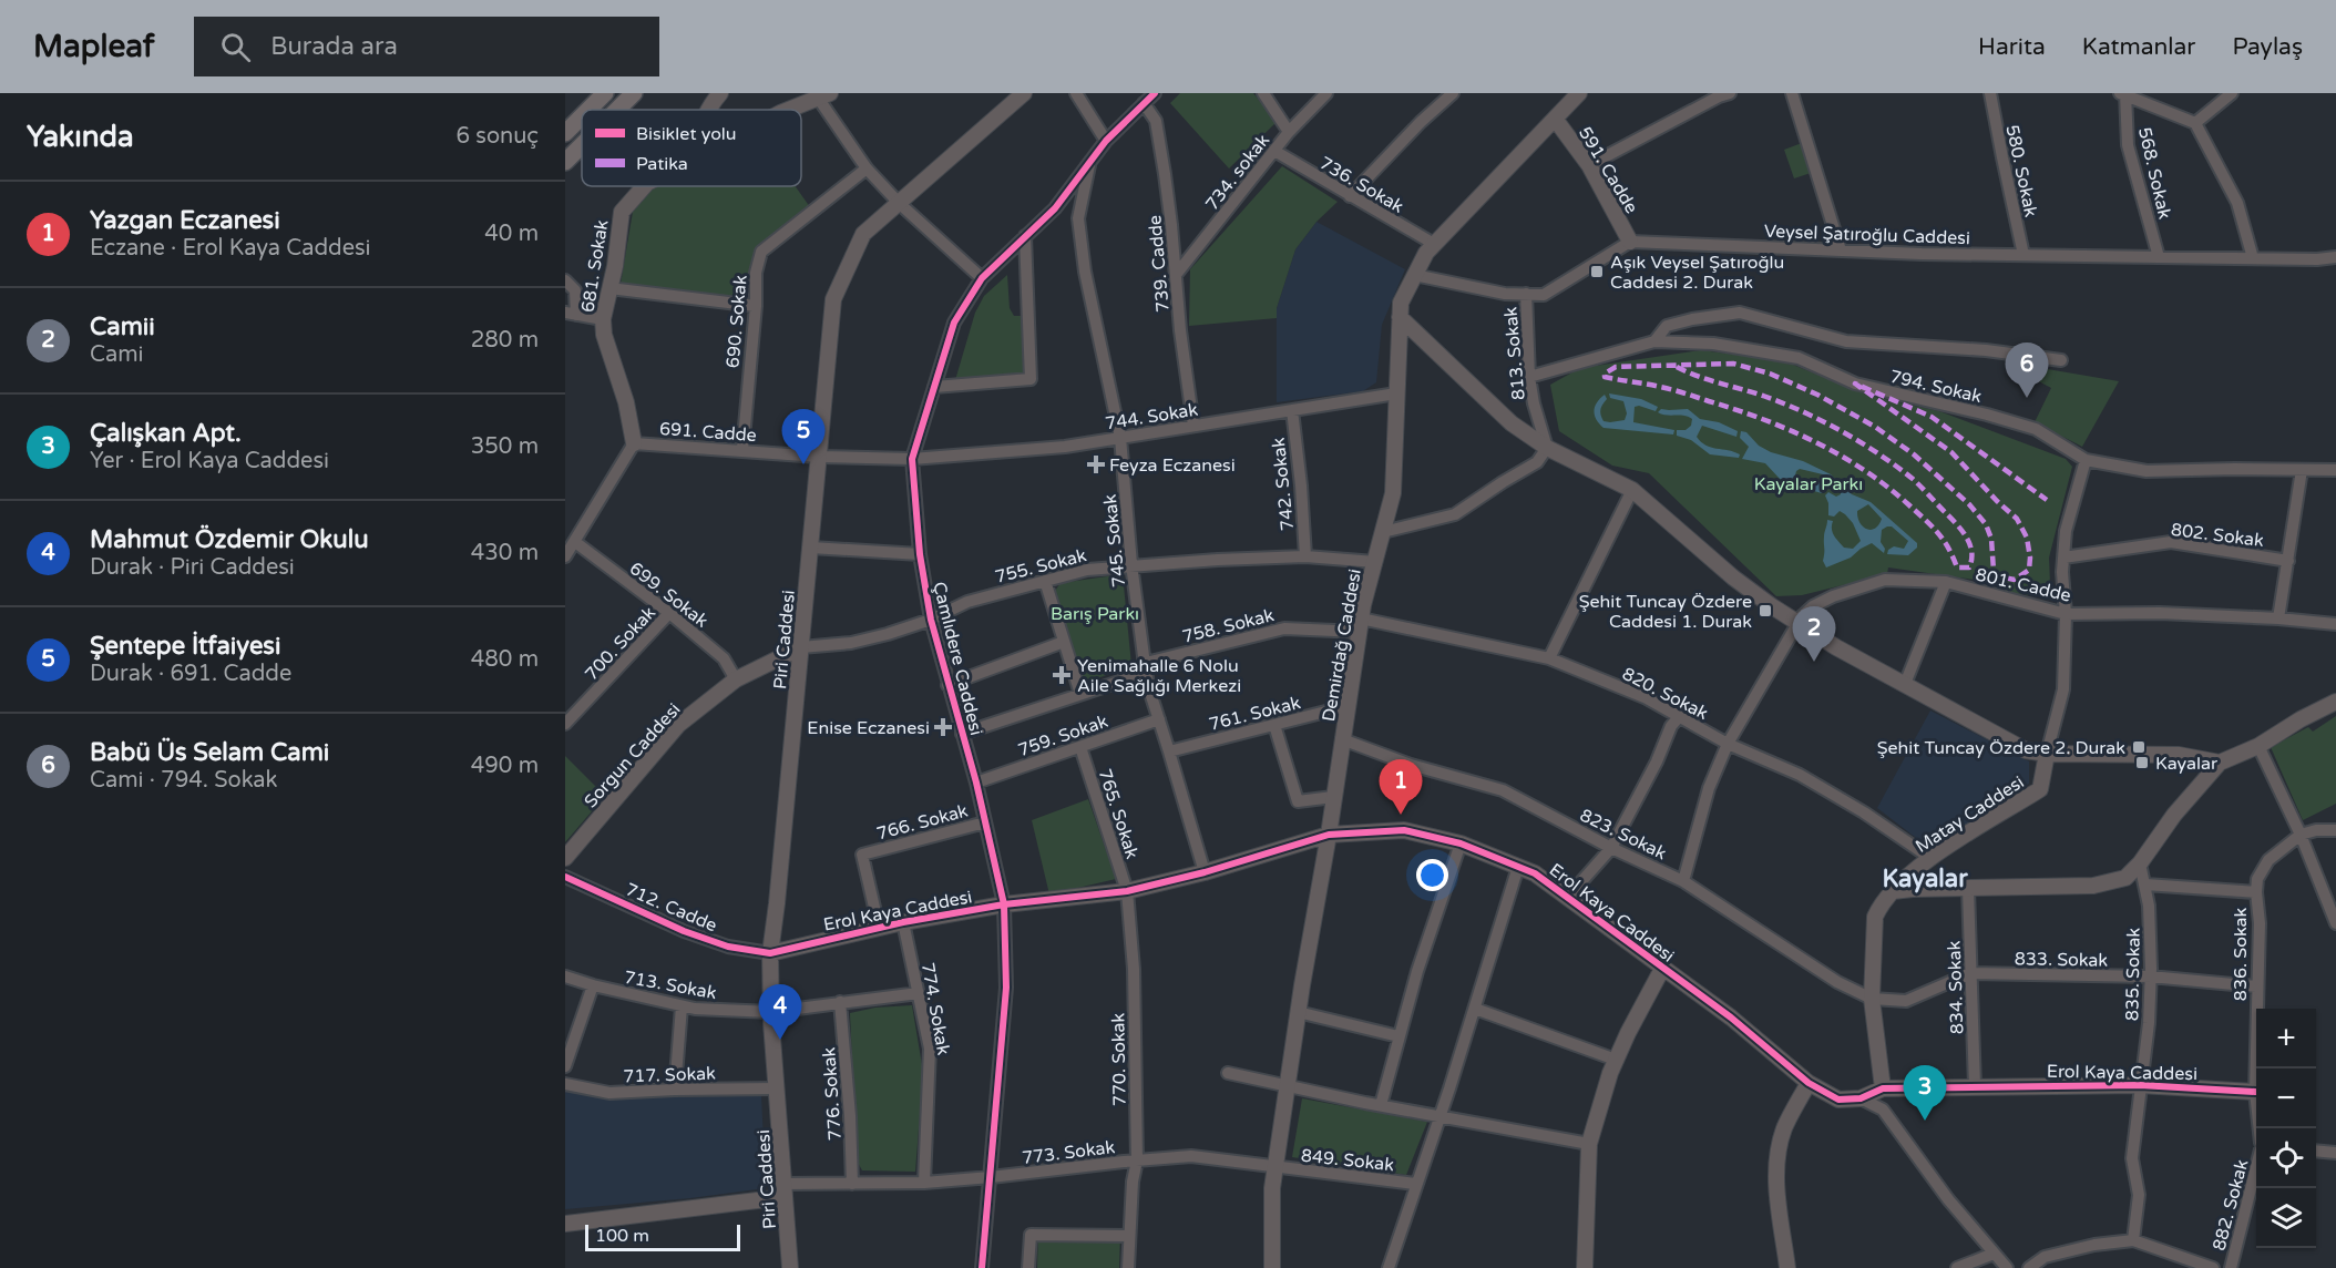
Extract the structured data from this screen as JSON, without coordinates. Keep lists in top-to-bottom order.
{
  "streets": {
    "street": [
      "591. Cadde",
      "580. Sokak",
      "734. sokak",
      "568. Sokak",
      "736. Sokak",
      "Veysel Şatıroğlu Caddesi",
      "739. Cadde",
      "681. Sokak",
      "690. Sokak",
      "813. Sokak",
      "794. Sokak",
      "744. Sokak",
      "691. Cadde",
      "742. Sokak",
      "802. Sokak",
      "745. Sokak",
      "755. Sokak",
      "801. Cadde",
      "699. Sokak",
      "758. Sokak",
      "Piri Caddesi",
      "700. Sokak",
      "Demirdağ Caddesi",
      "Çamlıdere Caddesi",
      "820. Sokak",
      "761. Sokak",
      "759. Sokak",
      "Sorgun Caddesi",
      "765. Sokak",
      "Matay Caddesi",
      "766. Sokak",
      "823. Sokak",
      "712. Cadde",
      "Erol Kaya Caddesi",
      "836. Sokak",
      "833. Sokak",
      "835. Sokak",
      "713. Sokak",
      "834. Sokak",
      "774. Sokak",
      "770. Sokak",
      "717. Sokak",
      "776. Sokak",
      "773. Sokak",
      "849. Sokak",
      "882. Sokak"
    ]
  },
  "crossings": [
    ["591. Cadde", "Veysel Şatıroğlu Caddesi"],
    ["591. Cadde", "Demirdağ Caddesi"],
    ["580. Sokak", "Veysel Şatıroğlu Caddesi"],
    ["734. sokak", "736. Sokak"],
    ["734. sokak", "739. Cadde"],
    ["568. Sokak", "Veysel Şatıroğlu Caddesi"],
    ["736. Sokak", "Demirdağ Caddesi"],
    ["739. Cadde", "744. Sokak"],
    ["739. Cadde", "Çamlıdere Caddesi"],
    ["681. Sokak", "691. Cadde"],
    ["690. Sokak", "691. Cadde"],
    ["813. Sokak", "794. Sokak"],
    ["744. Sokak", "691. Cadde"],
    ["744. Sokak", "742. Sokak"],
    ["744. Sokak", "745. Sokak"],
    ["744. Sokak", "Piri Caddesi"],
    ["744. Sokak", "Demirdağ Caddesi"],
    ["744. Sokak", "Çamlıdere Caddesi"],
    ["691. Cadde", "Piri Caddesi"],
    ["742. Sokak", "755. Sokak"],
    ["745. Sokak", "755. Sokak"],
    ["745. Sokak", "758. Sokak"],
    ["745. Sokak", "Çamlıdere Caddesi"],
    ["745. Sokak", "761. Sokak"],
    ["745. Sokak", "759. Sokak"],
    ["745. Sokak", "Erol Kaya Caddesi"],
    ["755. Sokak", "Piri Caddesi"],
    ["755. Sokak", "Demirdağ Caddesi"],
    ["755. Sokak", "Çamlıdere Caddesi"],
    ["755. Sokak", "Sorgun Caddesi"],
    ["801. Cadde", "820. Sokak"],
    ["801. Cadde", "823. Sokak"],
    ["699. Sokak", "700. Sokak"],
    ["699. Sokak", "Sorgun Caddesi"],
    ["758. Sokak", "Demirdağ Caddesi"],
    ["758. Sokak", "Çamlıdere Caddesi"],
    ["758. Sokak", "820. Sokak"],
    ["Piri Caddesi", "Sorgun Caddesi"],
    ["Piri Caddesi", "712. Cadde"],
    ["Piri Caddesi", "Erol Kaya Caddesi"],
    ["Piri Caddesi", "713. Sokak"],
    ["Piri Caddesi", "717. Sokak"],
    ["Piri Caddesi", "773. Sokak"],
    ["Demirdağ Caddesi", "820. Sokak"],
    ["Demirdağ Caddesi", "761. Sokak"],
    ["Demirdağ Caddesi", "823. Sokak"],
    ["Demirdağ Caddesi", "Erol Kaya Caddesi"],
    ["Demirdağ Caddesi", "773. Sokak"],
    ["Demirdağ Caddesi", "849. Sokak"],
    ["Çamlıdere Caddesi", "759. Sokak"],
    ["Çamlıdere Caddesi", "766. Sokak"],
    ["Çamlıdere Caddesi", "Erol Kaya Caddesi"],
    ["Çamlıdere Caddesi", "773. Sokak"],
    ["820. Sokak", "Matay Caddesi"],
    ["759. Sokak", "765. Sokak"],
    ["765. Sokak", "Erol Kaya Caddesi"],
    ["765. Sokak", "770. Sokak"],
    ["Matay Caddesi", "823. Sokak"],
    ["Matay Caddesi", "Erol Kaya Caddesi"],
    ["Matay Caddesi", "833. Sokak"],
    ["766. Sokak", "Erol Kaya Caddesi"],
    ["823. Sokak", "833. Sokak"],
    ["712. Cadde", "Erol Kaya Caddesi"],
    ["Erol Kaya Caddesi", "836. Sokak"],
    ["Erol Kaya Caddesi", "835. Sokak"],
    ["Erol Kaya Caddesi", "834. Sokak"],
    ["Erol Kaya Caddesi", "774. Sokak"],
    ["Erol Kaya Caddesi", "770. Sokak"],
    ["Erol Kaya Caddesi", "882. Sokak"],
    ["836. Sokak", "833. Sokak"],
    ["836. Sokak", "882. Sokak"],
    ["833. Sokak", "835. Sokak"],
    ["833. Sokak", "834. Sokak"],
    ["713. Sokak", "774. Sokak"],
    ["713. Sokak", "776. Sokak"],
    ["774. Sokak", "773. Sokak"],
    ["770. Sokak", "773. Sokak"],
    ["776. Sokak", "773. Sokak"],
    ["773. Sokak", "849. Sokak"]
  ],
  "districts": ["Kayalar"],
  "parks": ["Kayalar Parkı", "Barış Parkı"],
  "places": {
    "transit": [
      "Aşık Veysel Şatıroğlu Caddesi 2. Durak",
      "Şehit Tuncay Özdere Caddesi 1. Durak",
      "Şehit Tuncay Özdere 2. Durak",
      "Kayalar"
    ],
    "health": ["Feyza Eczanesi", "Yenimahalle 6 Nolu Aile Sağlığı Merkezi", "Enise Eczanesi"]
  },
  "legend": ["Bisiklet yolu", "Patika"],
  "scale_bar": "100 m",
  "page": {
    "header": "Mapleaf",
    "search": "Burada ara",
    "nav": ["Harita", "Katmanlar", "Paylaş"],
    "heading": ["Yakında", "6 sonuç"],
    "list": [
      {
        "mark": "1",
        "name": "Yazgan Eczanesi",
        "note": "Eczane · Erol Kaya Caddesi",
        "value": "40 m"
      },
      {
        "mark": "2",
        "name": "Camii",
        "note": "Cami",
        "value": "280 m"
      },
      {
        "mark": "3",
        "name": "Çalışkan Apt.",
        "note": "Yer · Erol Kaya Caddesi",
        "value": "350 m"
      },
      {
        "mark": "4",
        "name": "Mahmut Özdemir Okulu",
        "note": "Durak · Piri Caddesi",
        "value": "430 m"
      },
      {
        "mark": "5",
        "name": "Şentepe İtfaiyesi",
        "note": "Durak · 691. Cadde",
        "value": "480 m"
      },
      {
        "mark": "6",
        "name": "Babü Üs Selam Cami",
        "note": "Cami · 794. Sokak",
        "value": "490 m"
      }
    ],
    "pins": [
      "6",
      "5",
      "2",
      "1",
      "4",
      "3"
    ],
    "map_buttons": ["+", "−"],
    "scale": "100 m"
  }
}
